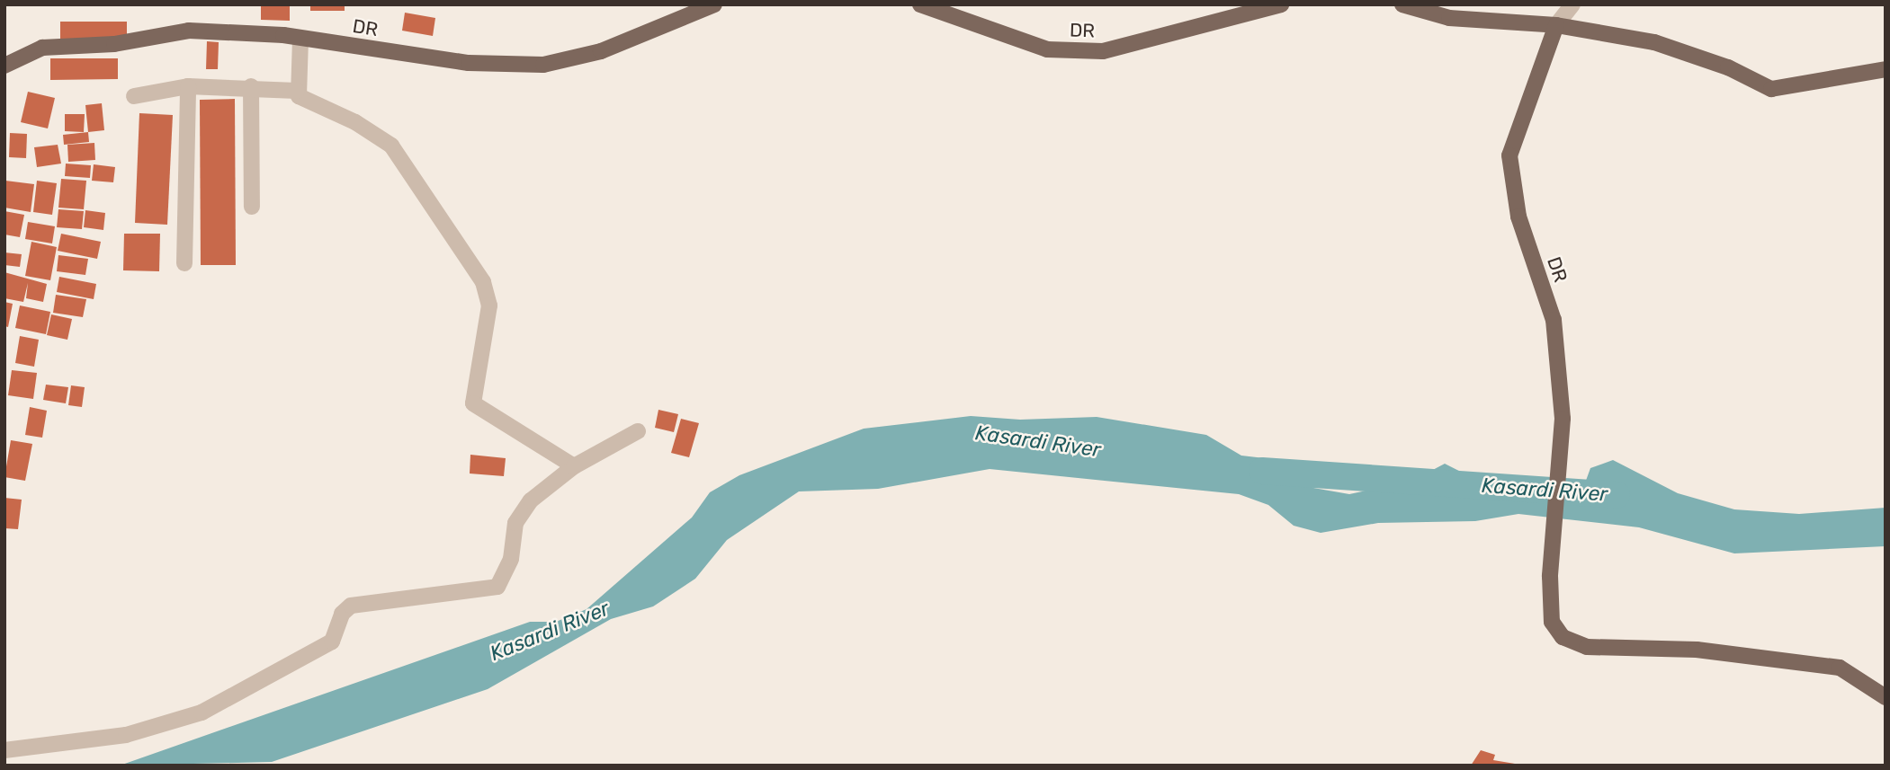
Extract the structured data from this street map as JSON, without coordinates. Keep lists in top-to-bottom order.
{
  "streets": {
    "main road": ["DR"]
  },
  "water": ["Kasardi River"]
}
